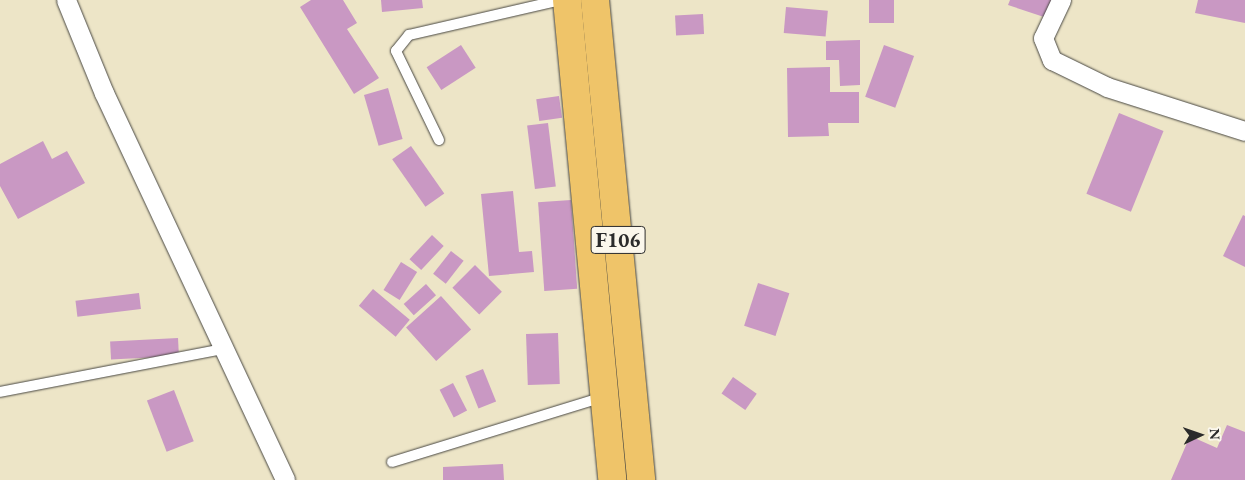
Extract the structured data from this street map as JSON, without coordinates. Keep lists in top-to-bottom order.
{
  "streets": {
    "main road": ["F106"]
  },
  "north": "right"
}
